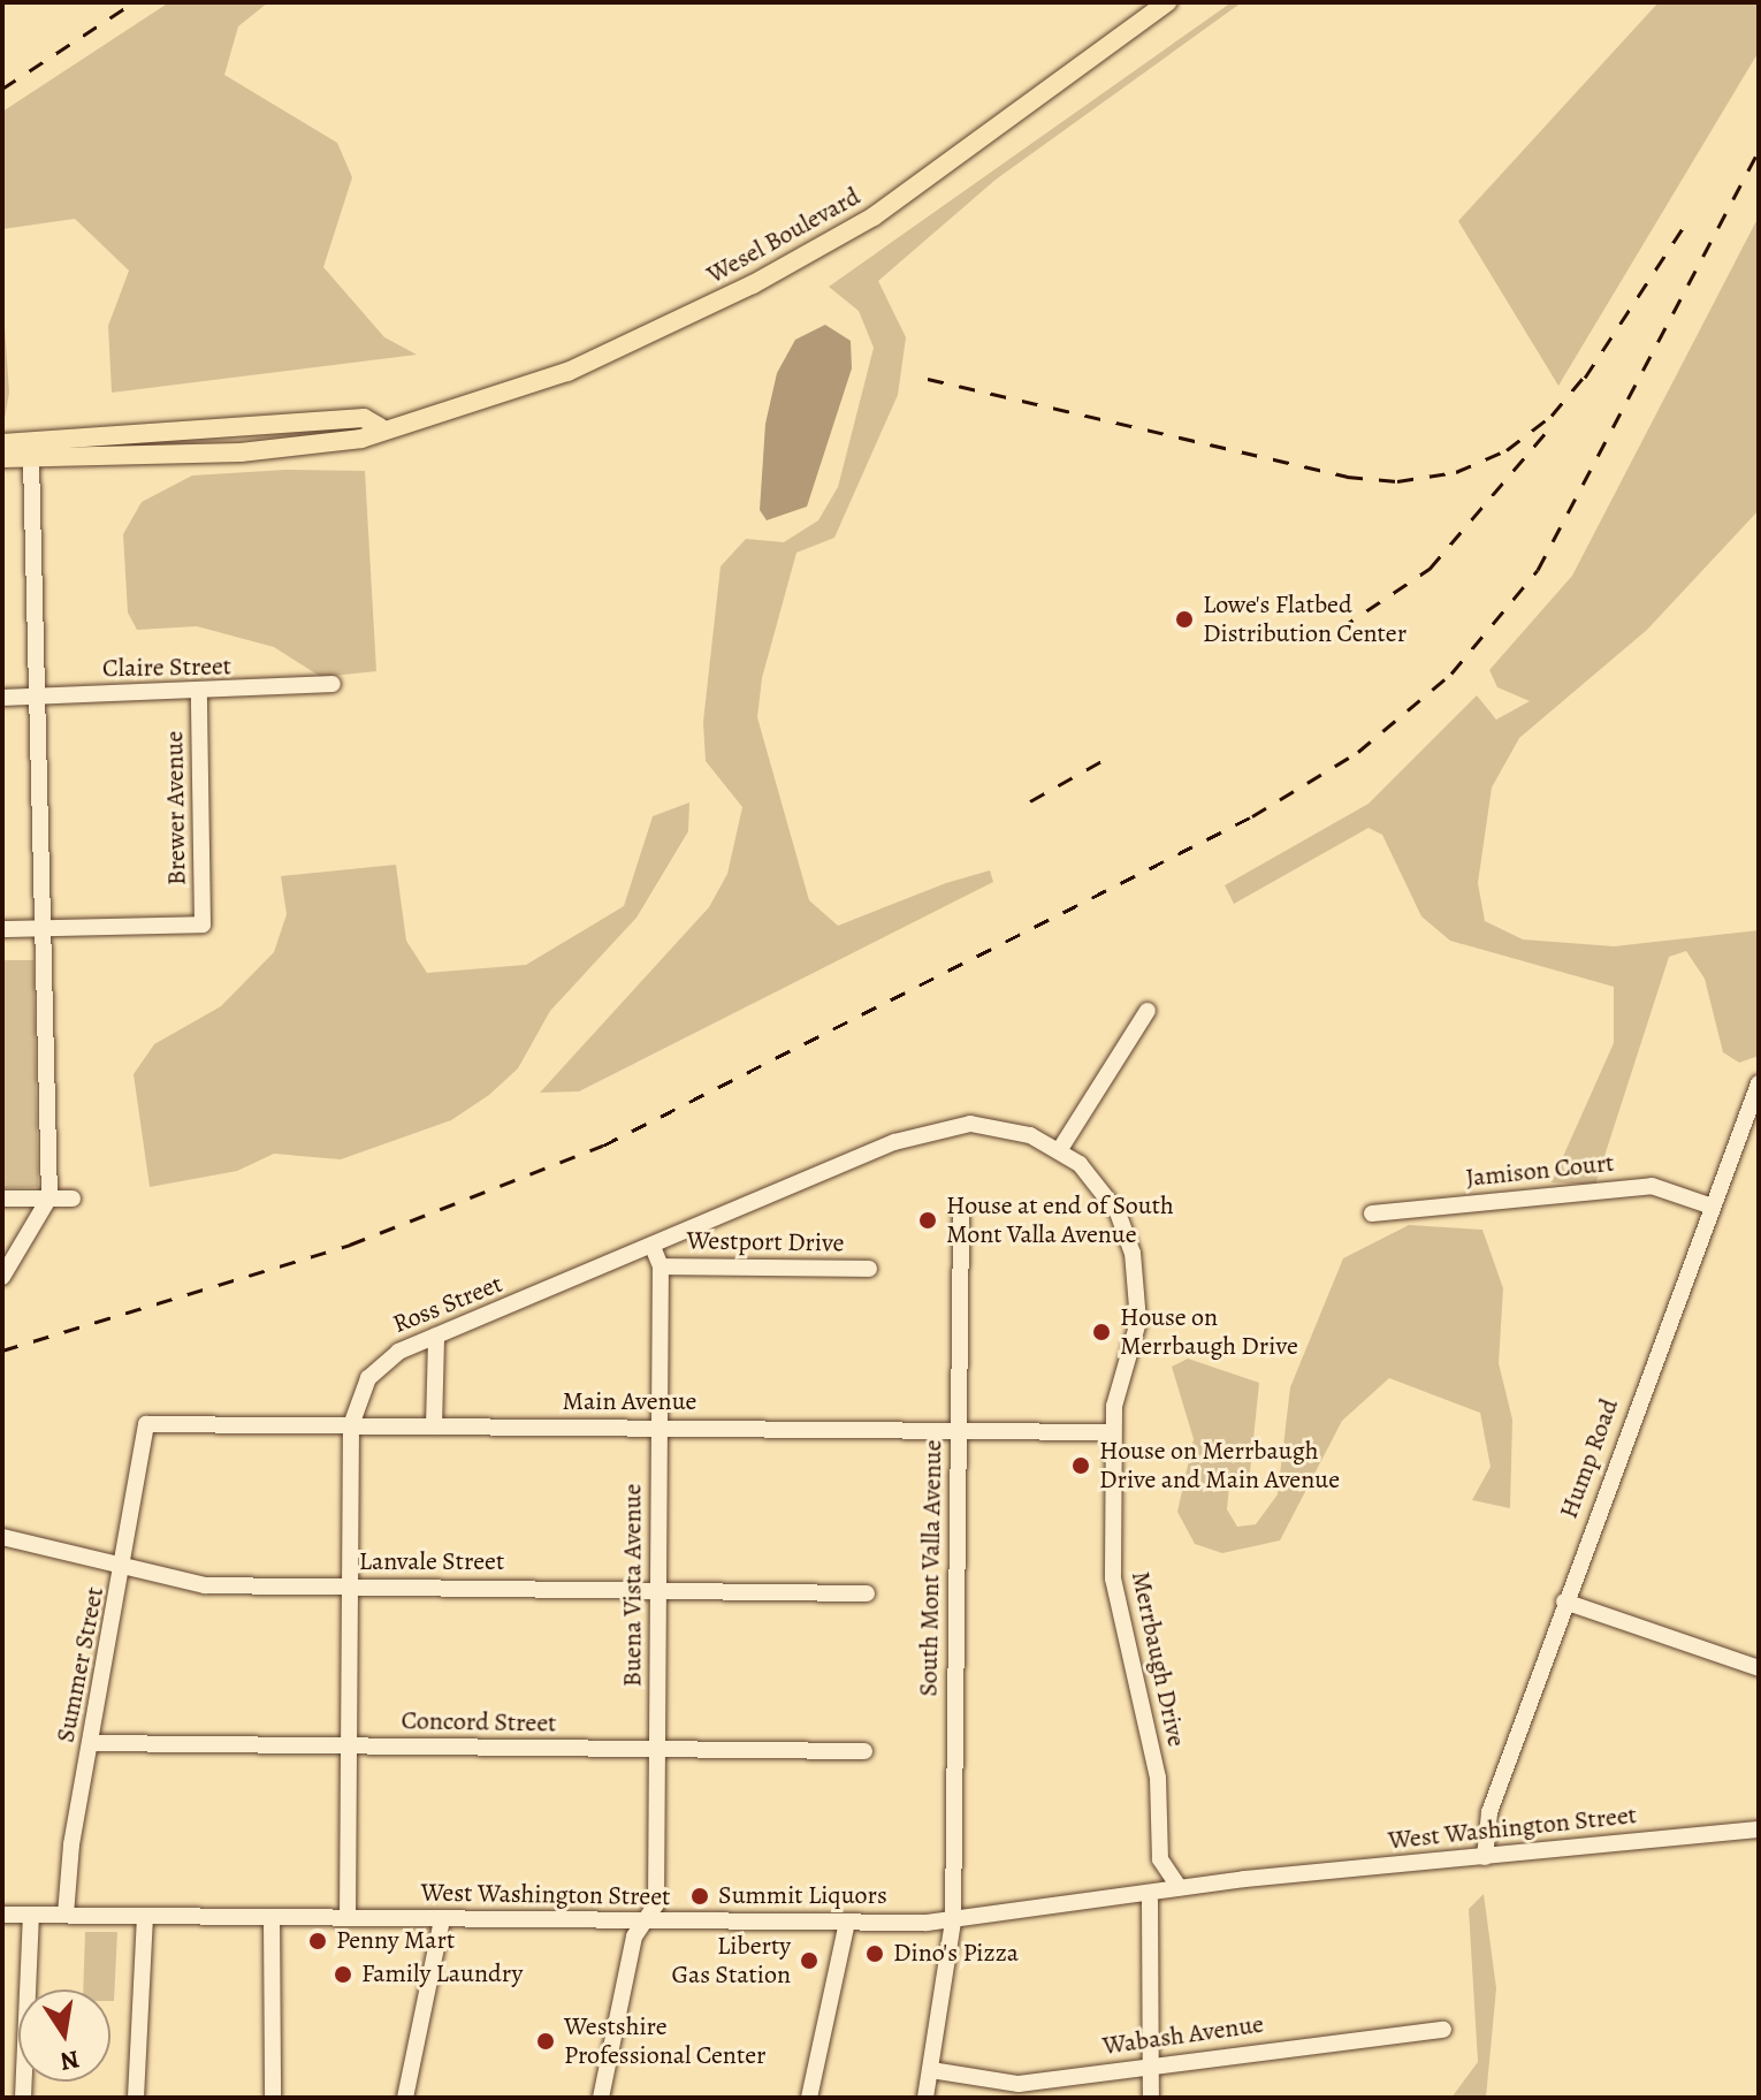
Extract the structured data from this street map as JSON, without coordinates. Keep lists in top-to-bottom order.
{
  "streets": {
    "main road": ["Wesel Boulevard"],
    "street": [
      "Claire Street",
      "Brewer Avenue",
      "Jamison Court",
      "Westport Drive",
      "Ross Street",
      "Main Avenue",
      "Hump Road",
      "Lanvale Street",
      "South Mont Valla Avenue",
      "Buena Vista Avenue",
      "Merrbaugh Drive",
      "Summer Street",
      "Concord Street",
      "West Washington Street",
      "Wabash Avenue"
    ]
  },
  "crossings": [
    ["Claire Street", "Brewer Avenue"],
    ["Jamison Court", "Hump Road"],
    ["Westport Drive", "Buena Vista Avenue"],
    ["Ross Street", "Main Avenue"],
    ["Ross Street", "Lanvale Street"],
    ["Ross Street", "Buena Vista Avenue"],
    ["Ross Street", "Merrbaugh Drive"],
    ["Ross Street", "Concord Street"],
    ["Ross Street", "West Washington Street"],
    ["Main Avenue", "South Mont Valla Avenue"],
    ["Main Avenue", "Buena Vista Avenue"],
    ["Main Avenue", "Merrbaugh Drive"],
    ["Main Avenue", "Summer Street"],
    ["Hump Road", "West Washington Street"],
    ["Lanvale Street", "Buena Vista Avenue"],
    ["Lanvale Street", "Summer Street"],
    ["South Mont Valla Avenue", "West Washington Street"],
    ["South Mont Valla Avenue", "Wabash Avenue"],
    ["Buena Vista Avenue", "Concord Street"],
    ["Buena Vista Avenue", "West Washington Street"],
    ["Merrbaugh Drive", "West Washington Street"],
    ["Merrbaugh Drive", "Wabash Avenue"],
    ["Summer Street", "Concord Street"],
    ["Summer Street", "West Washington Street"]
  ],
  "places": [
    "Lowe's Flatbed Distribution Center",
    "House at end of South Mont Valla Avenue",
    "House on Merrbaugh Drive",
    "House on Merrbaugh Drive and Main Avenue",
    "Summit Liquors",
    "Penny Mart",
    "Dino's Pizza",
    "Liberty Gas Station",
    "Family Laundry",
    "Westshire Professional Center"
  ],
  "north": "bottom"
}
